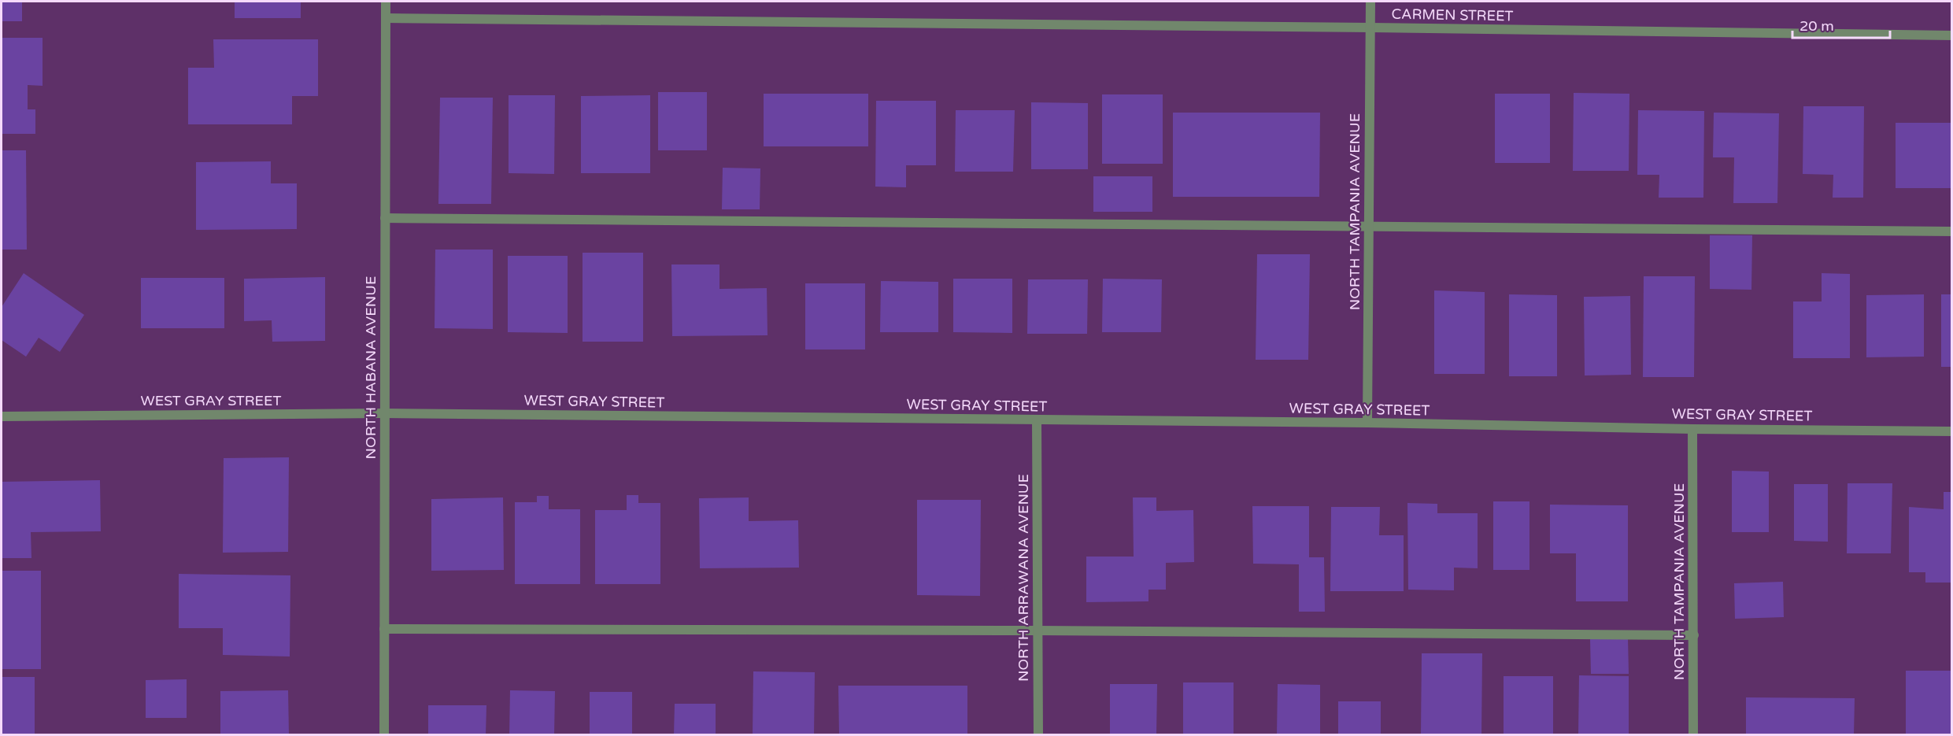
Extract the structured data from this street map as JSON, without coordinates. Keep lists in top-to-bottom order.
{
  "streets": {
    "street": [
      "CARMEN STREET",
      "NORTH TAMPANIA AVENUE",
      "NORTH HABANA AVENUE",
      "WEST GRAY STREET",
      "NORTH ARRAWANA AVENUE"
    ]
  },
  "crossings": [
    ["CARMEN STREET", "NORTH TAMPANIA AVENUE"],
    ["CARMEN STREET", "NORTH HABANA AVENUE"],
    ["NORTH TAMPANIA AVENUE", "WEST GRAY STREET"],
    ["NORTH HABANA AVENUE", "WEST GRAY STREET"],
    ["WEST GRAY STREET", "NORTH ARRAWANA AVENUE"]
  ],
  "scale_bar": "20 m"
}
